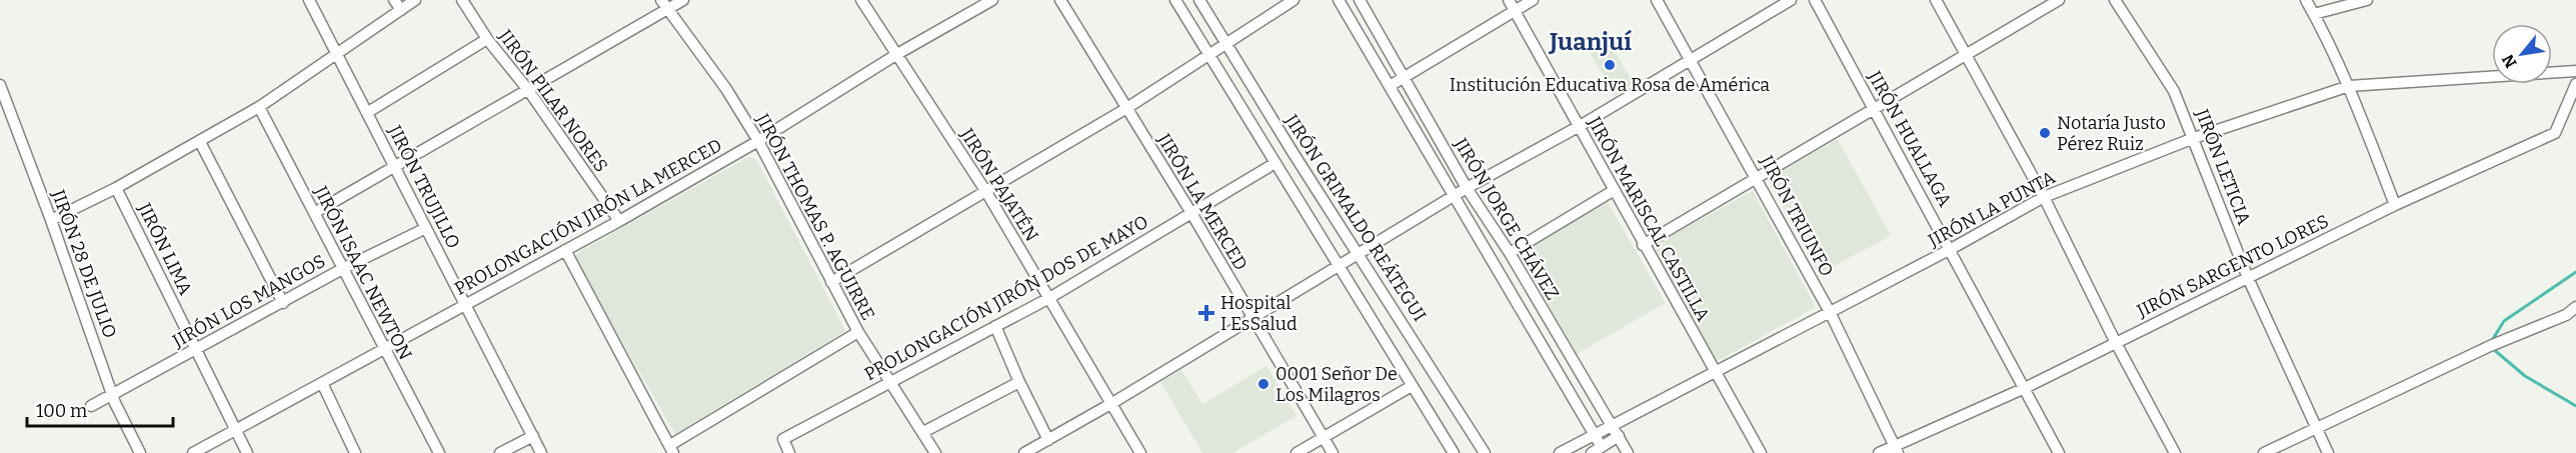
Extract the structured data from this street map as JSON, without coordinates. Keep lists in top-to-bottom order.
{
  "streets": {
    "street": [
      "JIRÓN PILAR NORES",
      "JIRÓN HUALLAGA",
      "JIRÓN LETICIA",
      "JIRÓN PAJATÉN",
      "JIRÓN TRUJILLO",
      "JIRÓN LA MERCED",
      "JIRÓN LA PUNTA",
      "JIRÓN TRIUNFO",
      "PROLONGACIÓN JIRÓN LA MERCED",
      "JIRÓN THOMAS P. AGUIRRE",
      "JIRÓN GRIMALDO REÁTEGUI",
      "JIRÓN JORGE CHÁVEZ",
      "JIRÓN MARISCAL CASTILLA",
      "JIRÓN LIMA",
      "JIRÓN 28 DE JULIO",
      "JIRÓN SARGENTO LORES",
      "JIRÓN ISAAC NEWTON",
      "PROLONGACIÓN JIRÓN DOS DE MAYO",
      "JIRÓN LOS MANGOS"
    ]
  },
  "crossings": [
    ["JIRÓN PILAR NORES", "PROLONGACIÓN JIRÓN LA MERCED"],
    ["JIRÓN HUALLAGA", "JIRÓN LA PUNTA"],
    ["JIRÓN HUALLAGA", "JIRÓN SARGENTO LORES"],
    ["JIRÓN LETICIA", "JIRÓN LA PUNTA"],
    ["JIRÓN LETICIA", "JIRÓN SARGENTO LORES"],
    ["JIRÓN PAJATÉN", "PROLONGACIÓN JIRÓN LA MERCED"],
    ["JIRÓN PAJATÉN", "PROLONGACIÓN JIRÓN DOS DE MAYO"],
    ["JIRÓN TRUJILLO", "PROLONGACIÓN JIRÓN LA MERCED"],
    ["JIRÓN TRUJILLO", "JIRÓN LOS MANGOS"],
    ["JIRÓN LA MERCED", "PROLONGACIÓN JIRÓN DOS DE MAYO"],
    ["JIRÓN LA PUNTA", "JIRÓN TRIUNFO"],
    ["JIRÓN LA PUNTA", "JIRÓN JORGE CHÁVEZ"],
    ["JIRÓN LA PUNTA", "JIRÓN MARISCAL CASTILLA"],
    ["JIRÓN TRIUNFO", "JIRÓN SARGENTO LORES"],
    ["PROLONGACIÓN JIRÓN LA MERCED", "JIRÓN THOMAS P. AGUIRRE"],
    ["PROLONGACIÓN JIRÓN LA MERCED", "JIRÓN LIMA"],
    ["PROLONGACIÓN JIRÓN LA MERCED", "JIRÓN ISAAC NEWTON"],
    ["JIRÓN THOMAS P. AGUIRRE", "PROLONGACIÓN JIRÓN DOS DE MAYO"],
    ["JIRÓN GRIMALDO REÁTEGUI", "PROLONGACIÓN JIRÓN DOS DE MAYO"],
    ["JIRÓN LIMA", "JIRÓN LOS MANGOS"],
    ["JIRÓN 28 DE JULIO", "JIRÓN LOS MANGOS"],
    ["JIRÓN ISAAC NEWTON", "JIRÓN LOS MANGOS"]
  ],
  "districts": ["Juanjuí"],
  "places": {
    "other": ["Institución Educativa Rosa de América", "Notaría Justo Pérez Ruiz", "0001 Señor De Los Milagros"],
    "health": ["Hospital I EsSalud"]
  },
  "scale_bar": "100 m",
  "north": "bottom left"
}
